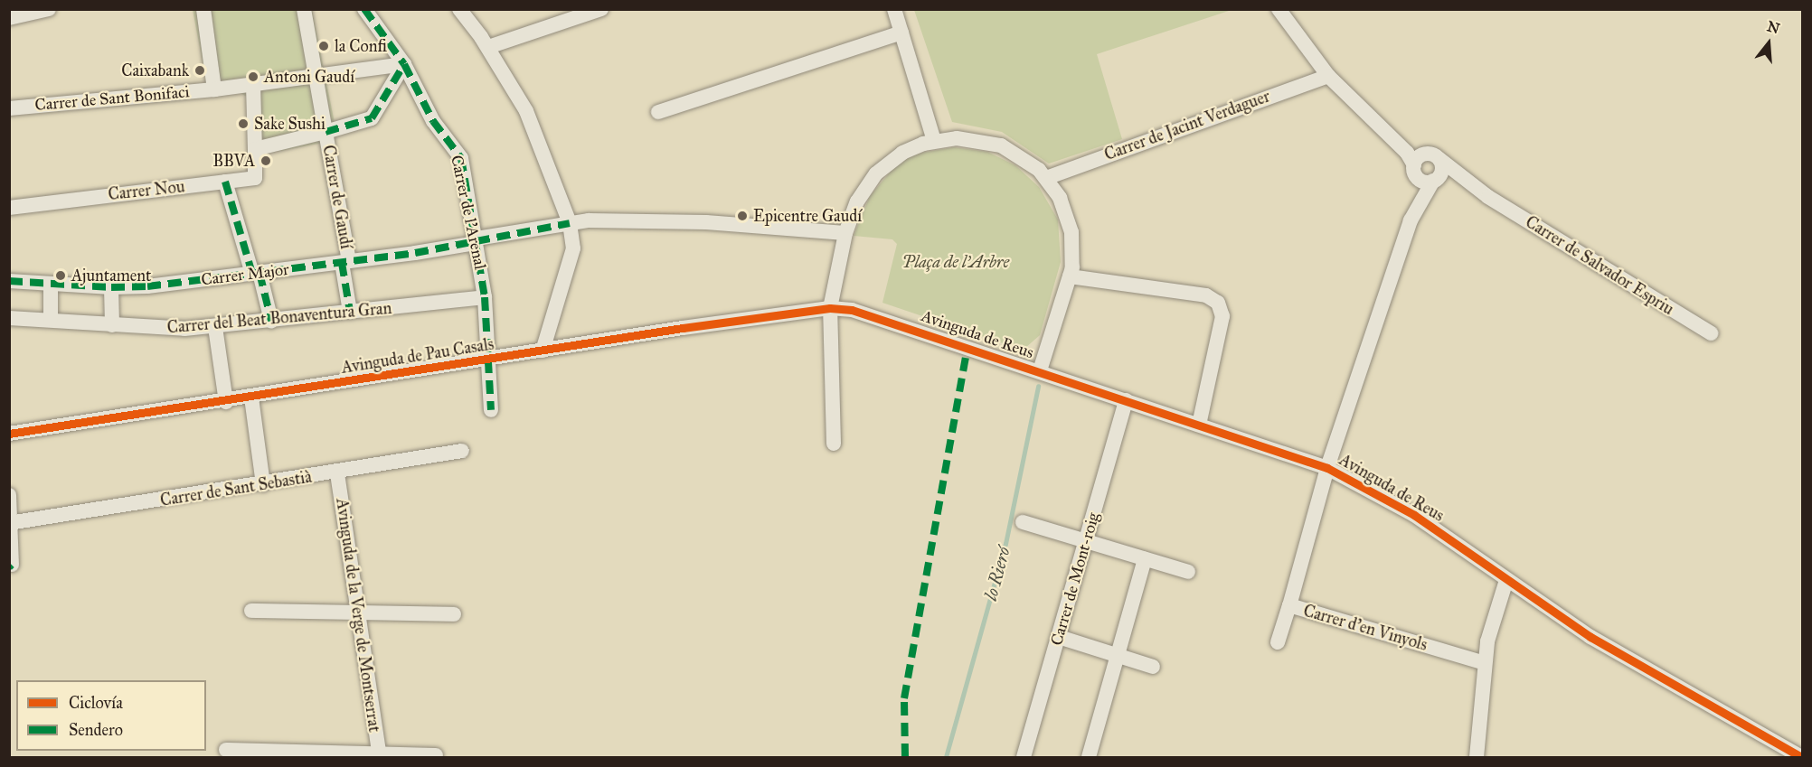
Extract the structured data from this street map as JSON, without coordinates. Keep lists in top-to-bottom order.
{
  "streets": {
    "street": [
      "Carrer de Sant Bonifaci",
      "Carrer de Jacint Verdaguer",
      "Carrer Nou",
      "Carrer de Gaudí",
      "Carrer de l'Arenal",
      "Carrer de Salvador Espriu",
      "Carrer Major",
      "Carrer del Beat Bonaventura Gran",
      "Avinguda de Reus",
      "Avinguda de Pau Casals",
      "Carrer de Sant Sebastià",
      "Carrer de Mont-roig",
      "Avinguda de la Verge de Montserrat",
      "Carrer d'en Vinyols"
    ]
  },
  "crossings": [
    ["Carrer de Sant Bonifaci", "Carrer de Gaudí"],
    ["Carrer de Sant Bonifaci", "Carrer de l'Arenal"],
    ["Carrer de Jacint Verdaguer", "Carrer de Salvador Espriu"],
    ["Carrer de Gaudí", "Carrer Major"],
    ["Carrer de Gaudí", "Carrer del Beat Bonaventura Gran"],
    ["Carrer de l'Arenal", "Carrer Major"],
    ["Carrer de l'Arenal", "Carrer del Beat Bonaventura Gran"],
    ["Carrer de l'Arenal", "Avinguda de Pau Casals"],
    ["Avinguda de Reus", "Avinguda de Pau Casals"],
    ["Avinguda de Reus", "Carrer de Mont-roig"],
    ["Avinguda de Reus", "Carrer d'en Vinyols"],
    ["Carrer de Sant Sebastià", "Avinguda de la Verge de Montserrat"]
  ],
  "water": ["lo Rieró"],
  "parks": ["Plaça de l'Arbre"],
  "places": [
    "la Confi",
    "Caixabank",
    "Antoni Gaudí",
    "Sake Sushi",
    "BBVA",
    "Epicentre Gaudí",
    "Ajuntament"
  ],
  "legend": ["Ciclovía", "Sendero"],
  "north": "top"
}
